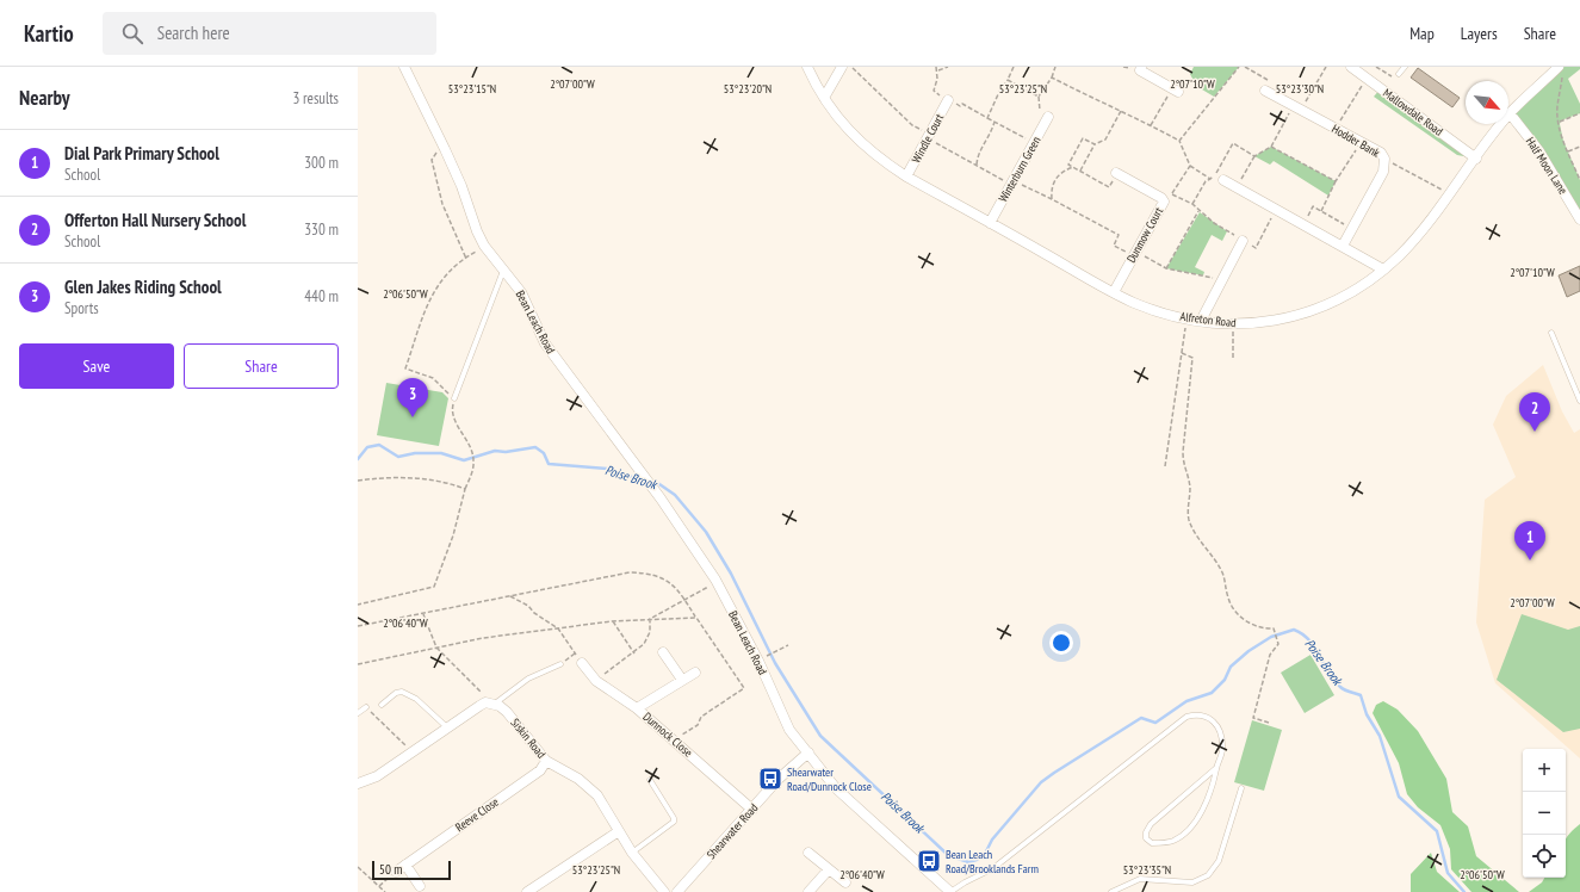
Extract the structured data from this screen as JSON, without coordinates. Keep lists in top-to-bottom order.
{
  "streets": {
    "street": [
      "Mallowdale Road",
      "Windle Court",
      "Hodder Bank",
      "Half Moon Lane",
      "Winterburn Green",
      "Dunmow Court",
      "Alfreton Road",
      "Bean Leach Road",
      "Dunnock Close",
      "Siskin Road",
      "Reeve Close",
      "Shearwater Road"
    ]
  },
  "crossings": [
    ["Mallowdale Road", "Alfreton Road"],
    ["Windle Court", "Alfreton Road"],
    ["Half Moon Lane", "Alfreton Road"],
    ["Winterburn Green", "Alfreton Road"],
    ["Dunmow Court", "Alfreton Road"],
    ["Bean Leach Road", "Shearwater Road"],
    ["Dunnock Close", "Shearwater Road"],
    ["Siskin Road", "Reeve Close"]
  ],
  "water": ["Poise Brook"],
  "places": {
    "bus stop": ["Shearwater Road/Dunnock Close", "Bean Leach Road/Brooklands Farm"]
  },
  "scale_bar": "50 m",
  "north": "bottom right",
  "page": {
    "header": "Kartio",
    "search": "Search here",
    "nav": ["Map", "Layers", "Share"],
    "heading": ["Nearby", "3 results"],
    "list": [
      {
        "mark": "1",
        "name": "Dial Park Primary School",
        "note": "School",
        "value": "300 m"
      },
      {
        "mark": "2",
        "name": "Offerton Hall Nursery School",
        "note": "School",
        "value": "330 m"
      },
      {
        "mark": "3",
        "name": "Glen Jakes Riding School",
        "note": "Sports",
        "value": "440 m"
      }
    ],
    "buttons": ["Save", "Share"],
    "pins": ["3", "2", "1"],
    "map_buttons": ["+", "−"],
    "scale": "50 m"
  },
  "coordinates": [
    "2°07'00\"W",
    "2°07'10\"W",
    "53°23'15\"N",
    "53°23'20\"N",
    "53°23'25\"N",
    "53°23'30\"N",
    "2°06'50\"W",
    "2°06'40\"W",
    "53°23'35\"N"
  ]
}
